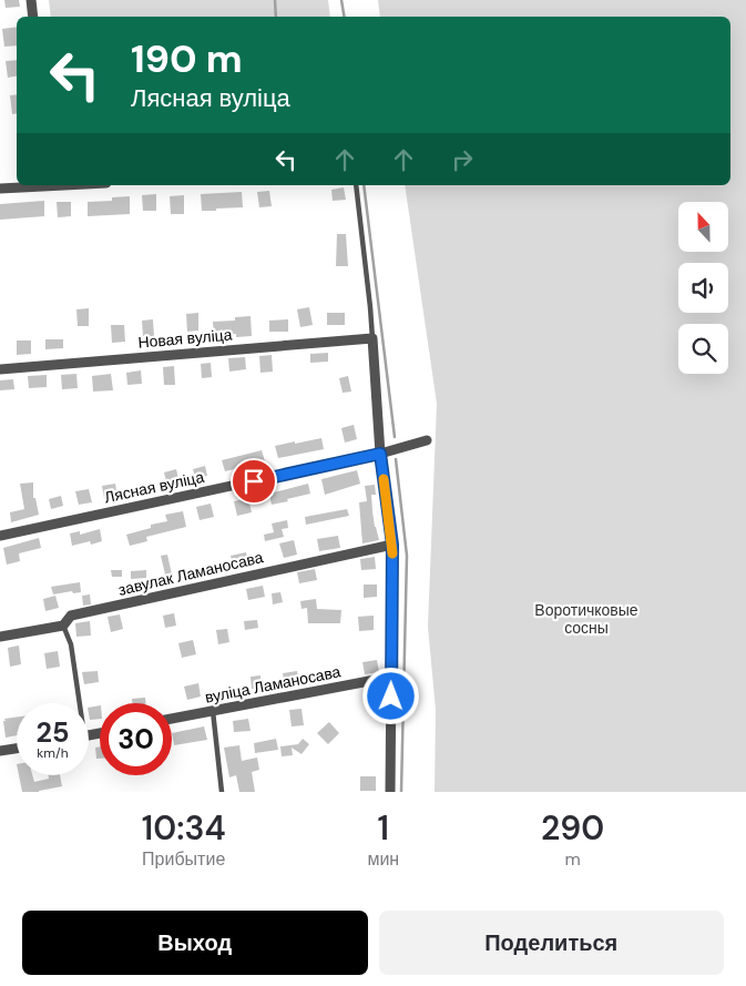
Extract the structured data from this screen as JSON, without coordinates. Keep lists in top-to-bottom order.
{
  "streets": {
    "street": [
      "Новая вуліца",
      "Лясная вуліца",
      "завулак Ламаносава",
      "вуліца Ламаносава"
    ]
  },
  "parks": ["Воротичковые сосны"],
  "north": "top",
  "page": {
    "turn": ["190 m", "Лясная вуліца"],
    "speed": "25 km/h",
    "limit": "30",
    "eta": [
      "10:34",
      "Прибытие",
      "1",
      "мин",
      "290",
      "m"
    ],
    "buttons": ["Выход", "Поделиться"]
  }
}
